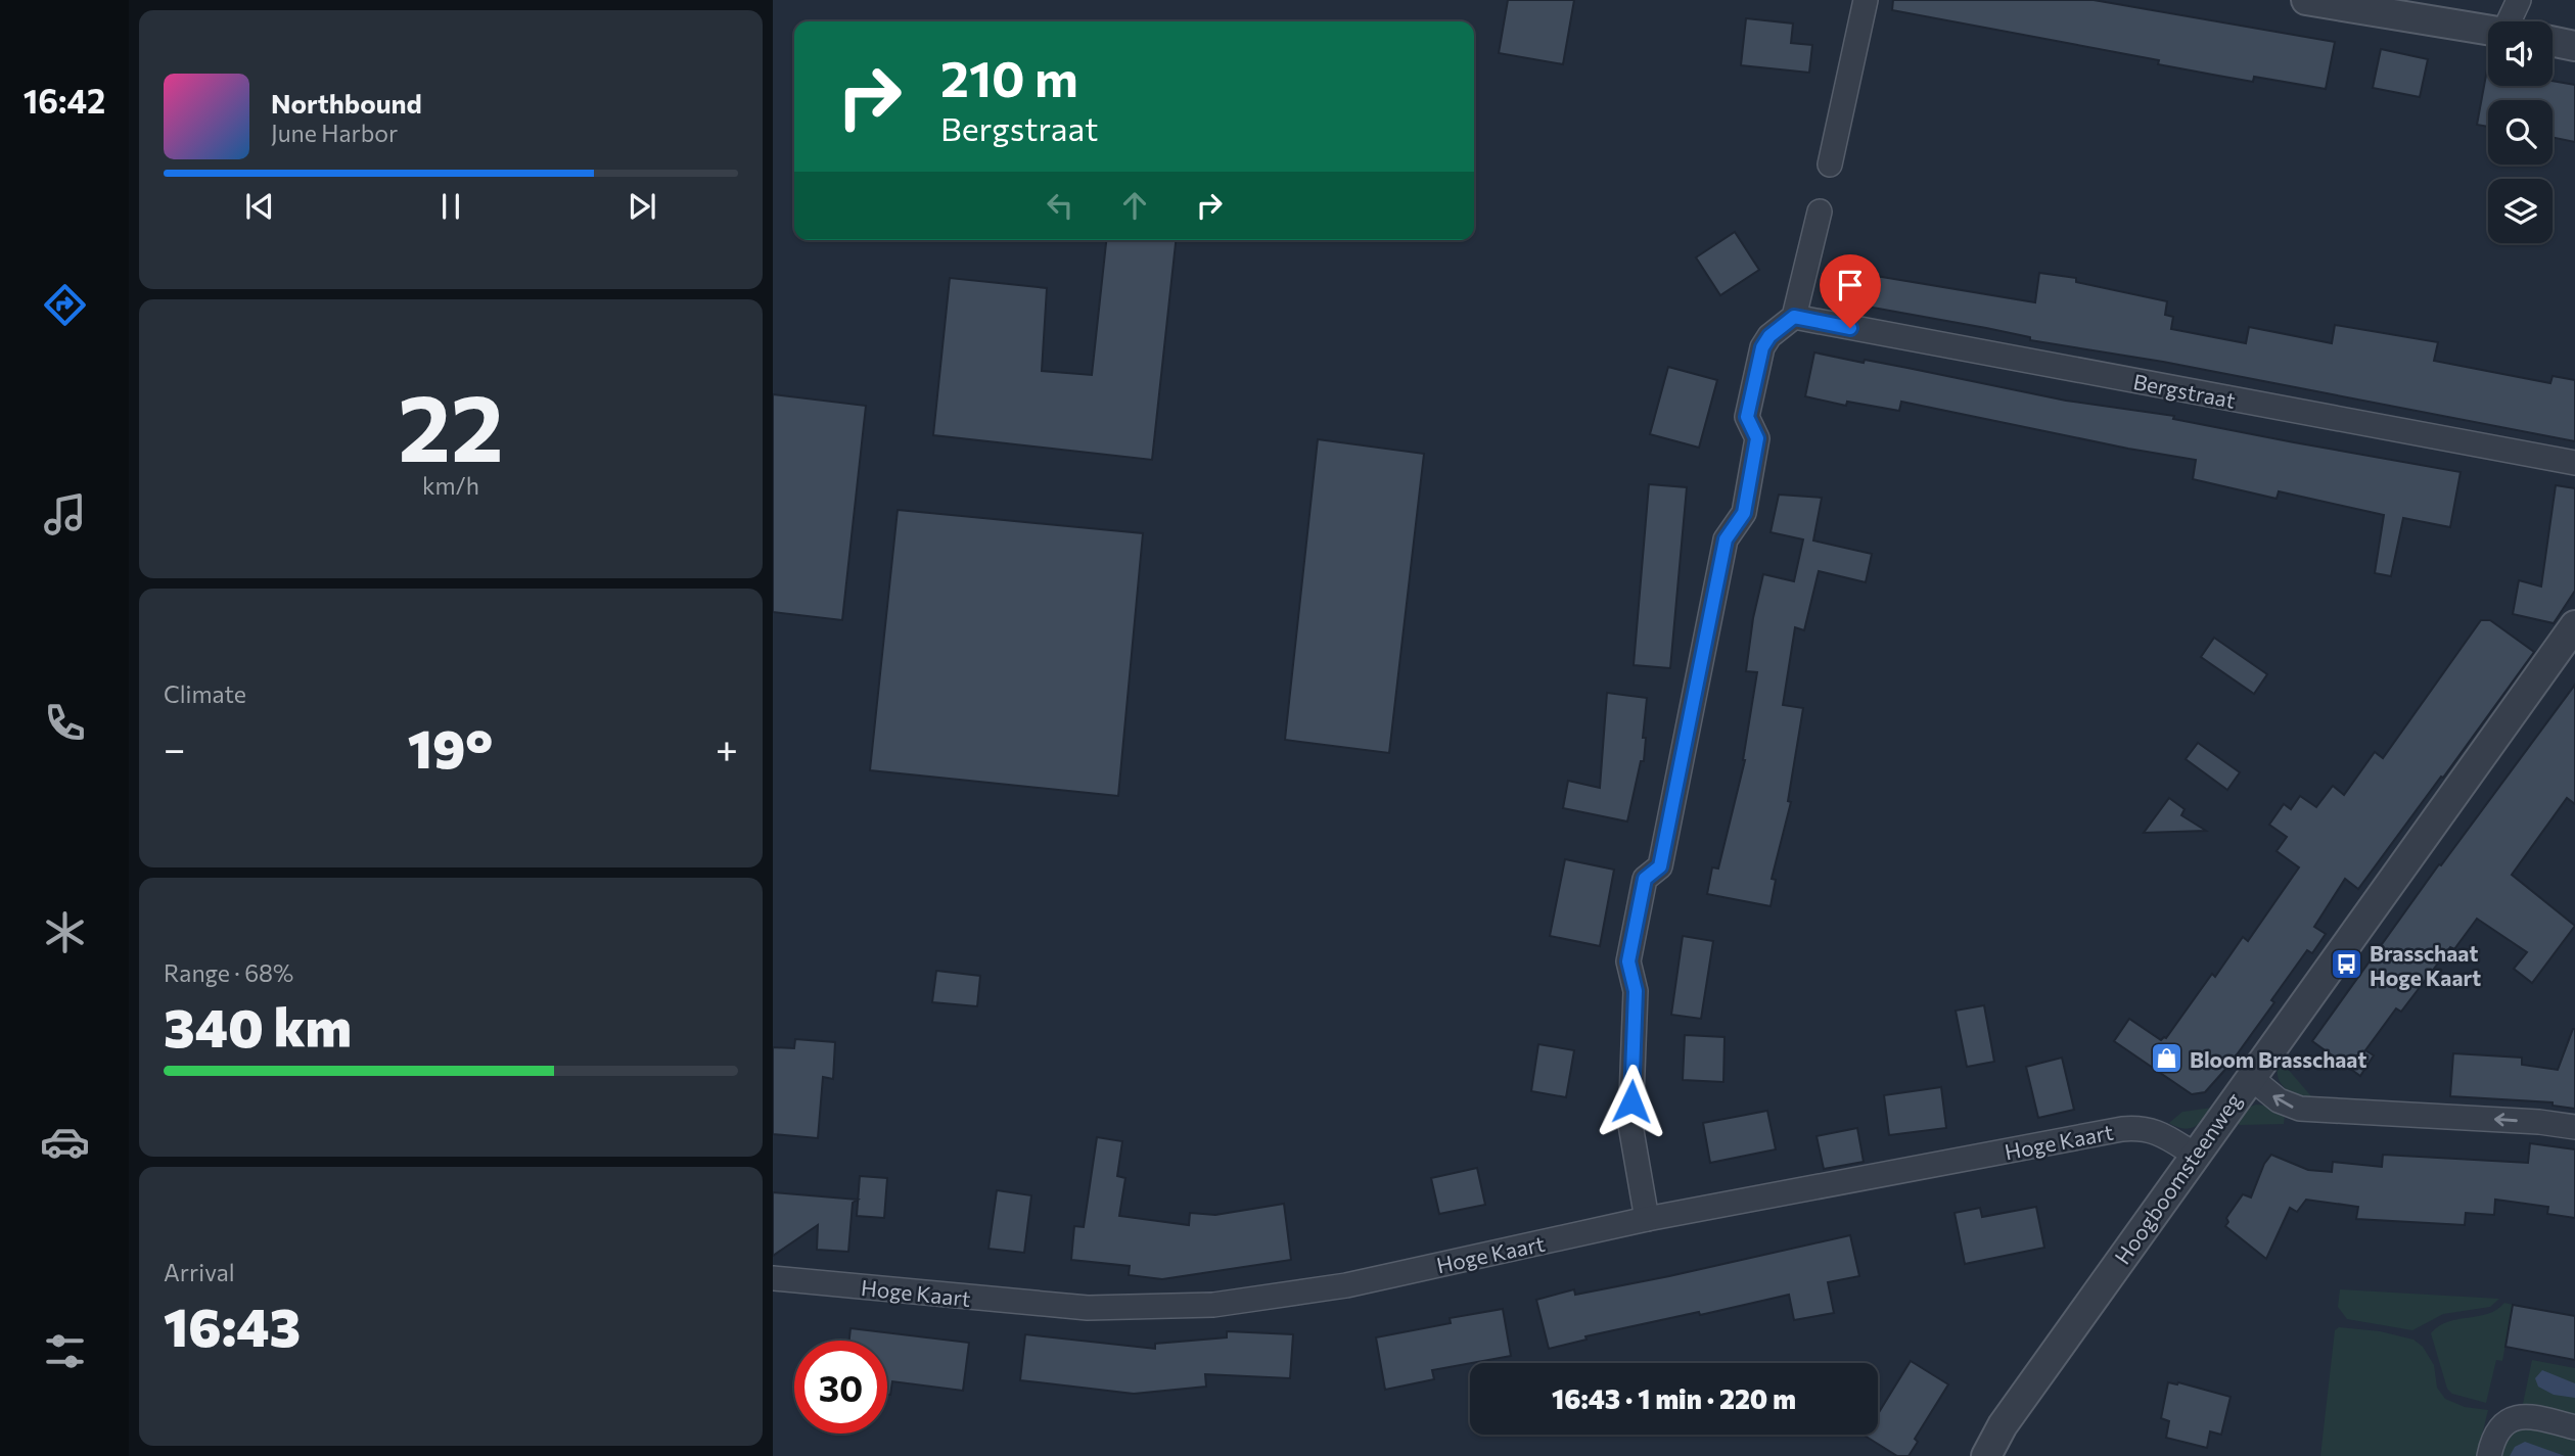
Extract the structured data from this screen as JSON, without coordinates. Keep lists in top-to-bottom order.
{
  "streets": {
    "street": ["Bergstraat", "Hoge Kaart", "Hoogboomsteenweg"]
  },
  "crossings": [
    ["Hoge Kaart", "Hoogboomsteenweg"]
  ],
  "places": {
    "bus stop": ["Brasschaat Hoge Kaart"],
    "shop": ["Bloom Brasschaat"]
  },
  "page": {
    "tabs": "16:42",
    "turn": ["210 m", "Bergstraat"],
    "song": ["Northbound", "June Harbor"],
    "tile": [
      ["22", "km/h"],
      "Climate",
      ["Range · 68%", "340 km"],
      ["Arrival", "16:43"]
    ],
    "heat": ["−", "19°", "+"],
    "limit": "30",
    "trip": "16:43 · 1 min · 220 m"
  }
}
